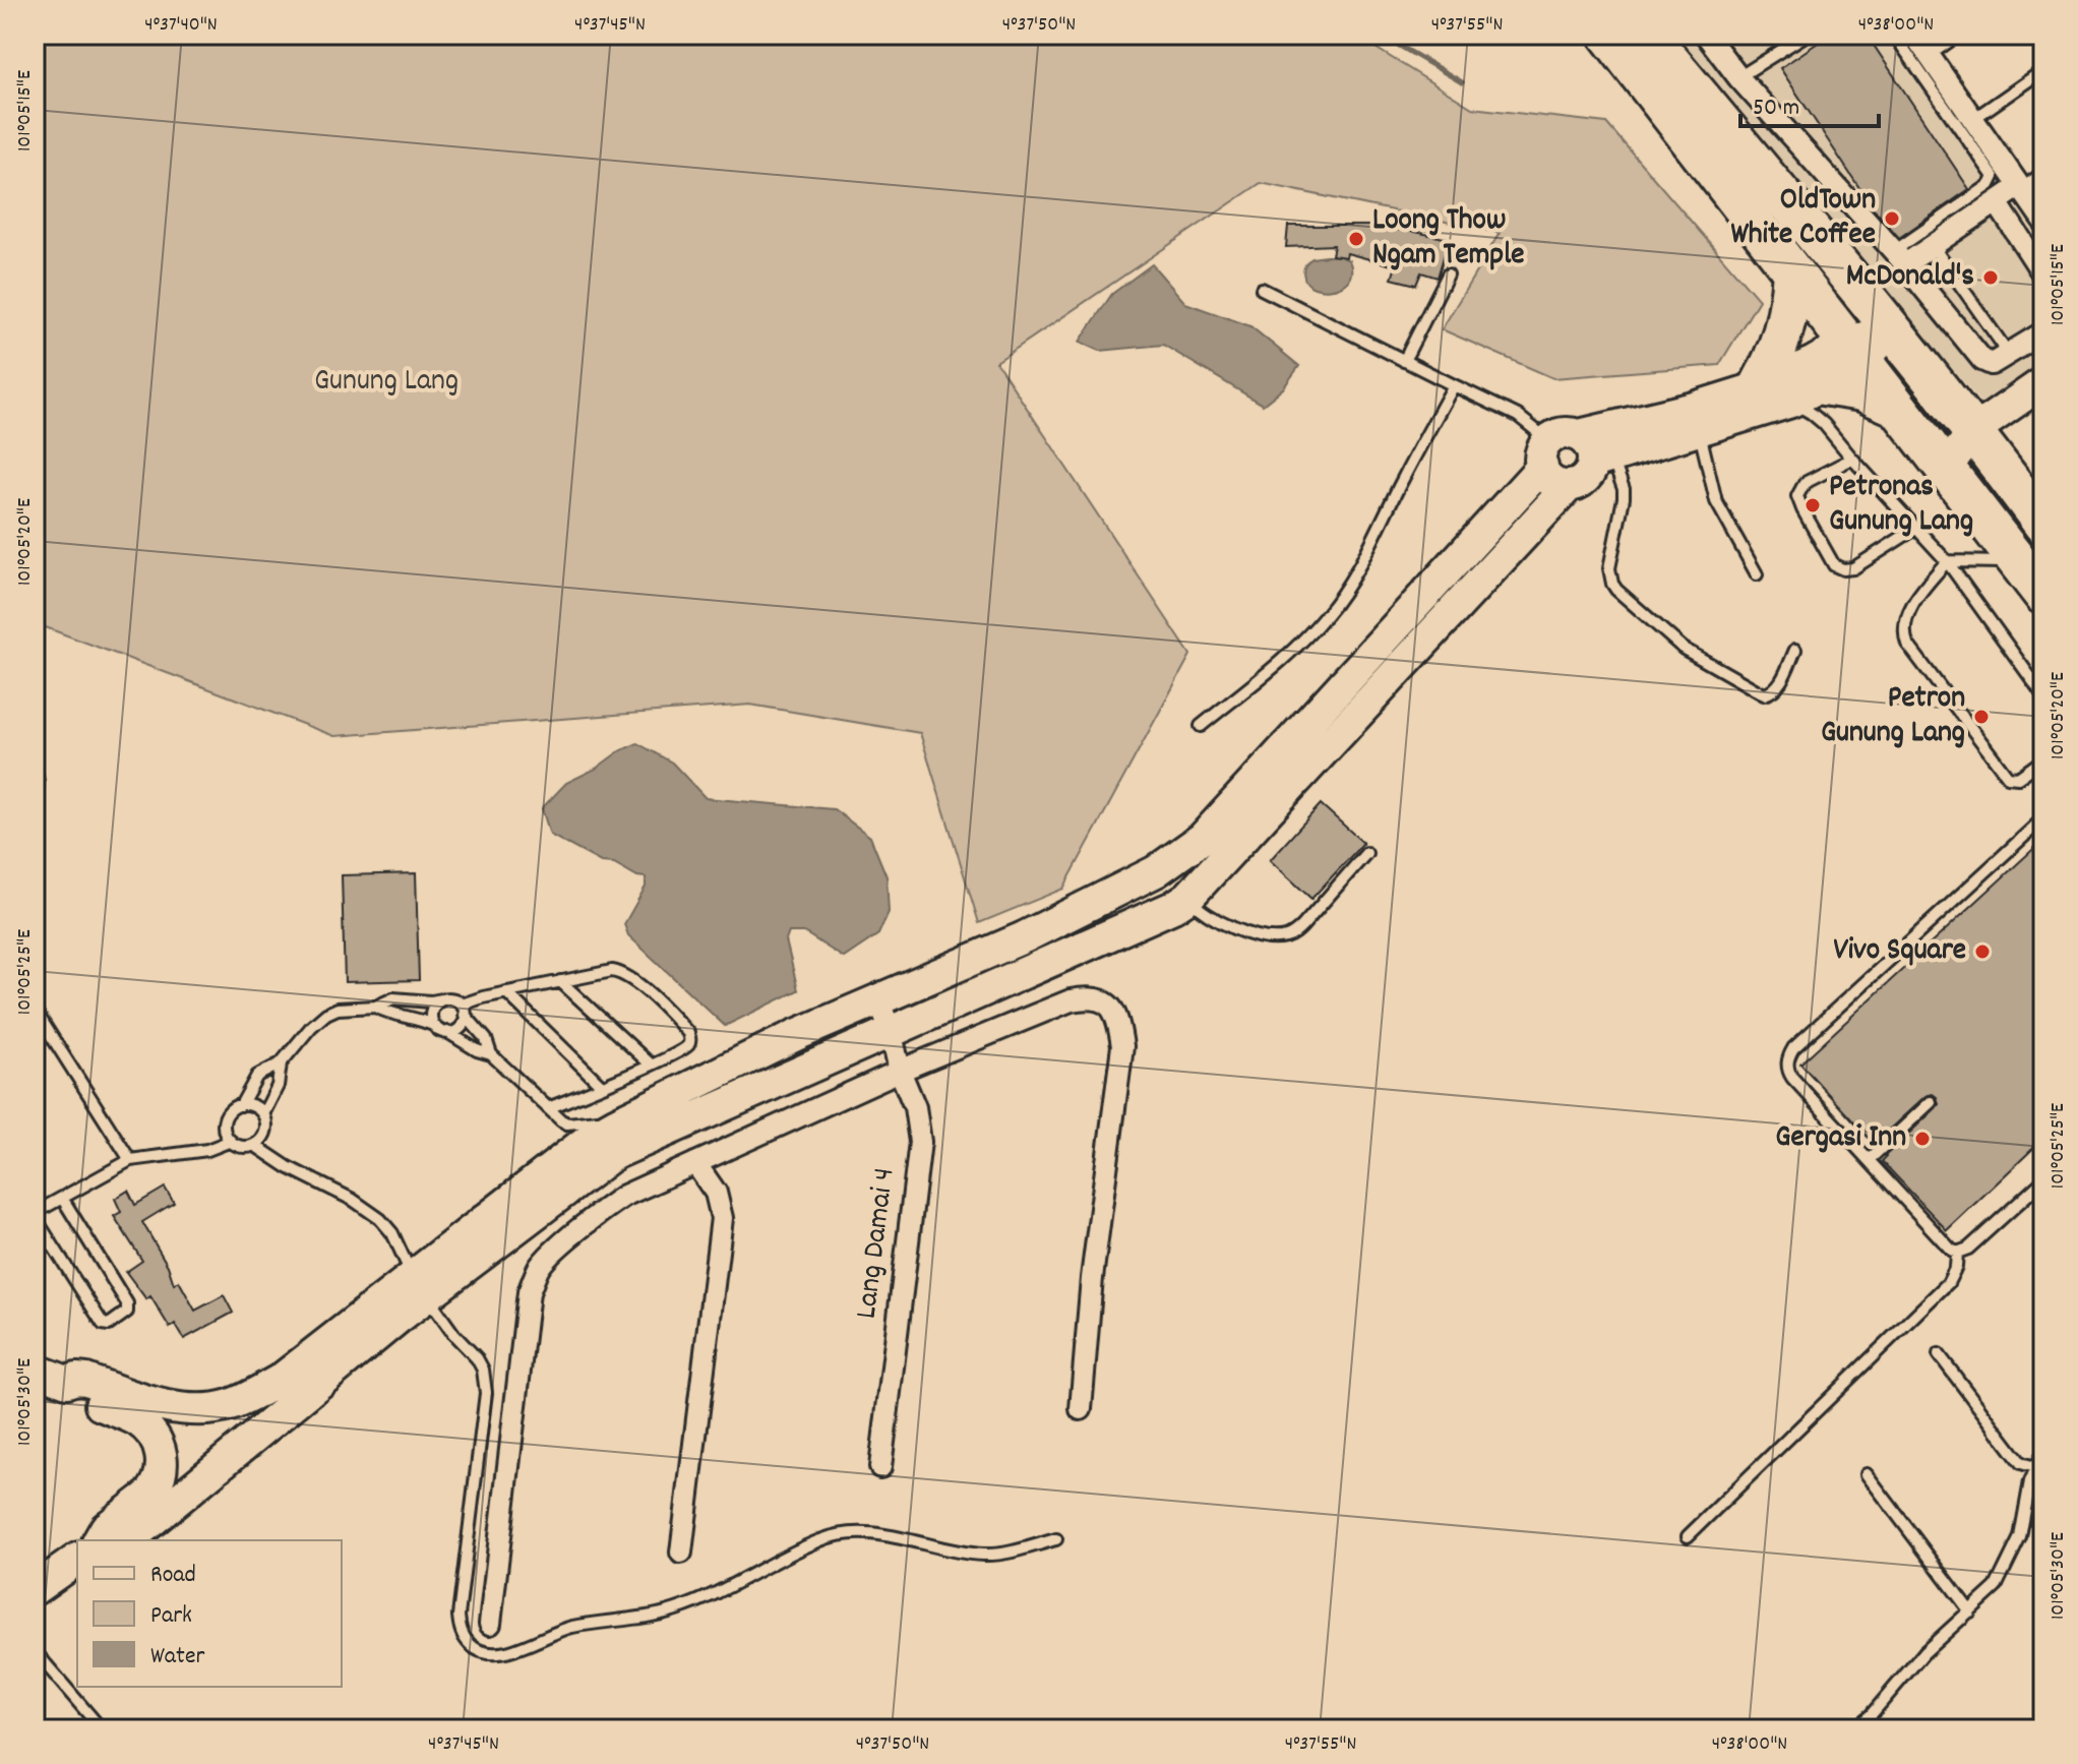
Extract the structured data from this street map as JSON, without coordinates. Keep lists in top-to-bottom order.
{
  "streets": {
    "street": ["Lang Damai 4"]
  },
  "parks": ["Gunung Lang"],
  "places": [
    "OldTown White Coffee",
    "Loong Thow Ngam Temple",
    "McDonald's",
    "Petronas Gunung Lang",
    "Petron Gunung Lang",
    "Vivo Square",
    "Gergasi Inn"
  ],
  "legend": ["Road", "Park", "Water"],
  "scale_bar": "50 m",
  "coordinates": [
    "4°37'40\"N",
    "4°37'45\"N",
    "4°37'50\"N",
    "4°37'55\"N",
    "4°38'00\"N",
    "101°05'15\"E",
    "101°05'20\"E",
    "101°05'25\"E",
    "101°05'30\"E"
  ]
}
